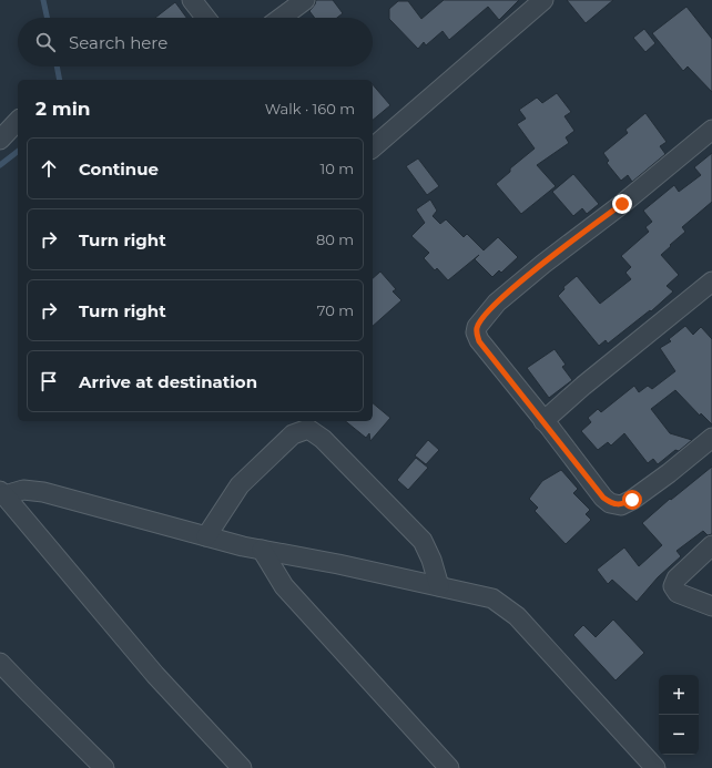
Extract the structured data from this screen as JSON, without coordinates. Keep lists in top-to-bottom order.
{
  "page": {
    "search": "Search here",
    "heading": ["2 min", "Walk · 160 m"],
    "list": [
      ["Continue", "10 m"],
      ["Turn right", "80 m"],
      ["Turn right", "70 m"],
      "Arrive at destination"
    ],
    "map_buttons": ["+", "−"]
  }
}
